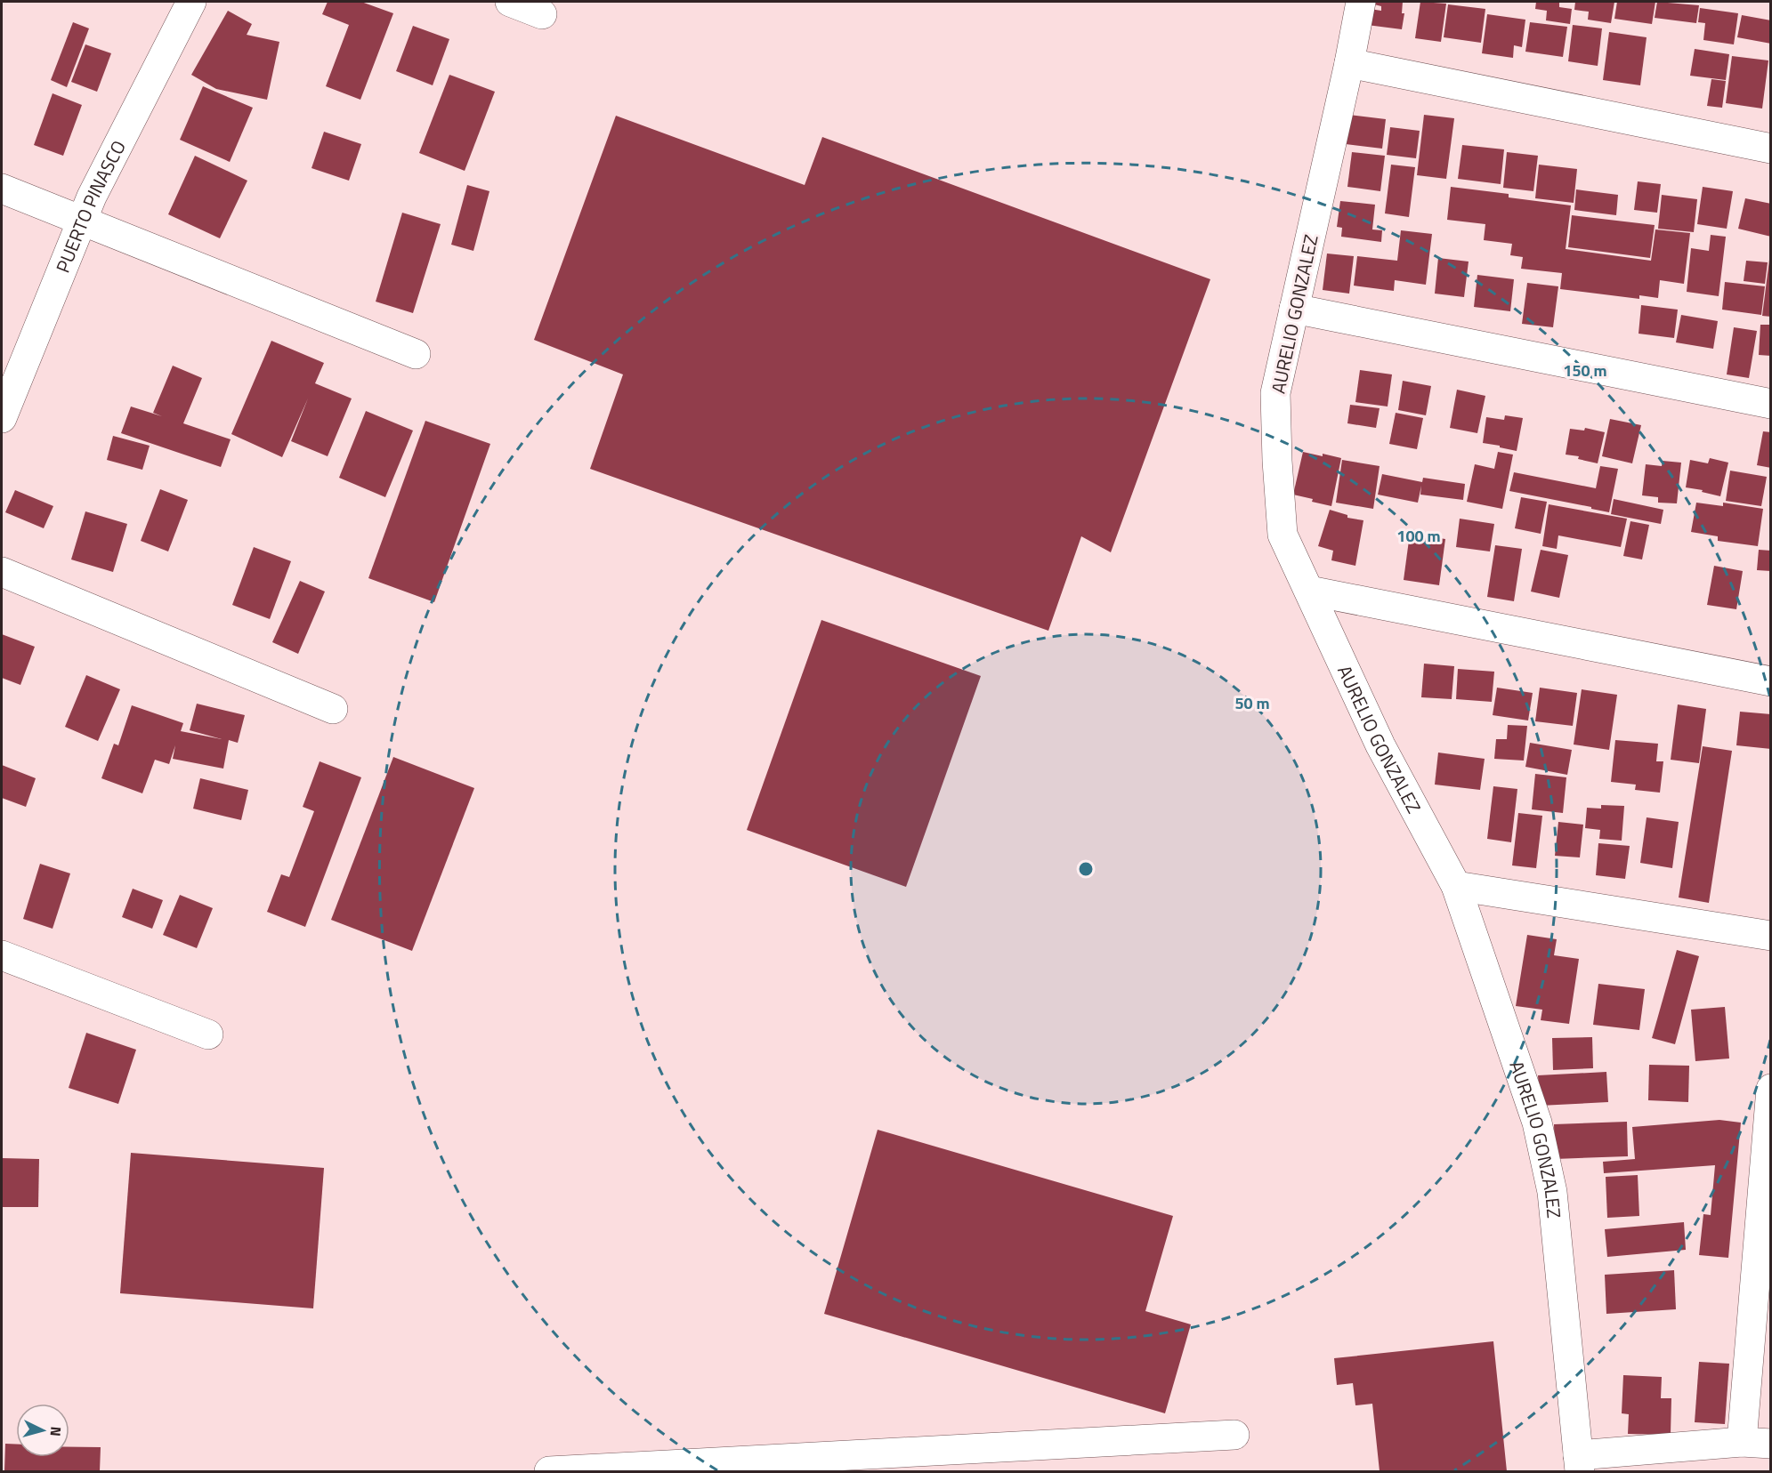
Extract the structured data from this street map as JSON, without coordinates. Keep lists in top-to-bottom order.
{
  "streets": {
    "street": ["PUERTO PINASCO", "AURELIO GONZALEZ"]
  },
  "north": "right",
  "rings": ["150 m", "100 m", "50 m"]
}
